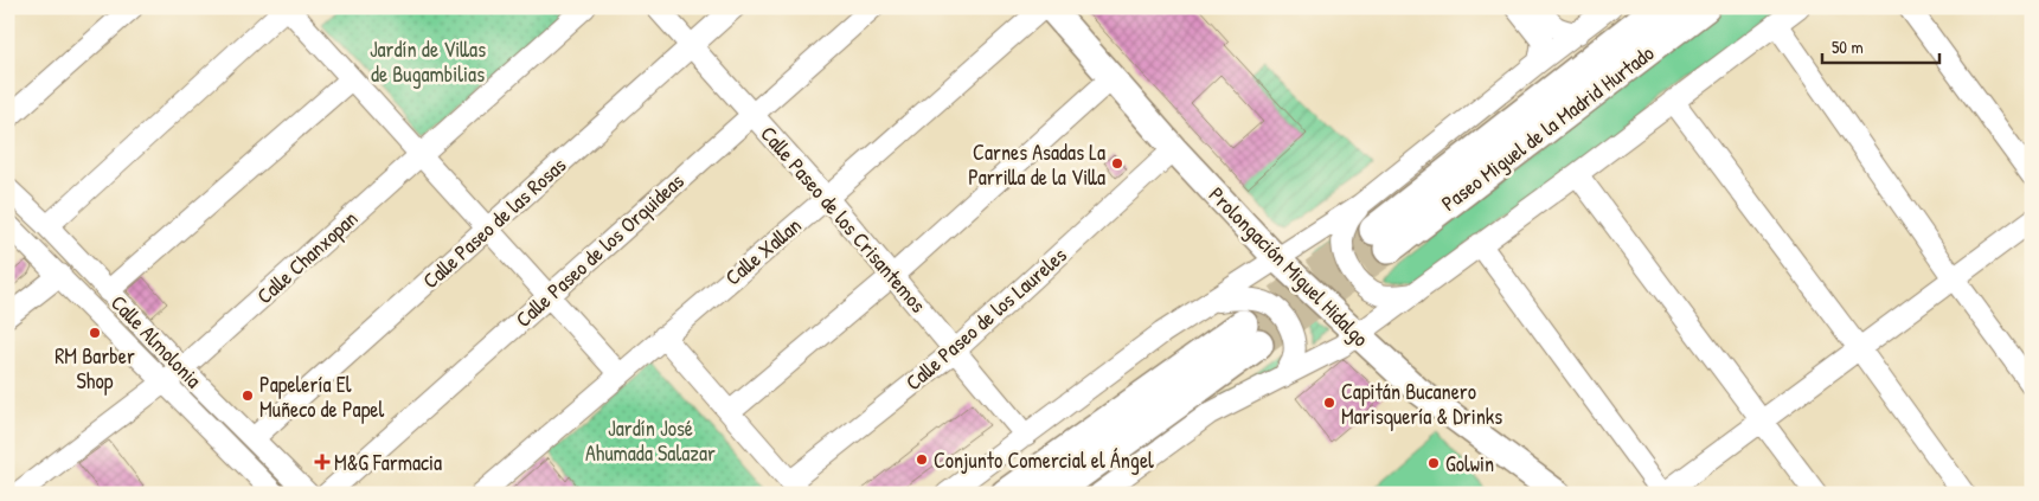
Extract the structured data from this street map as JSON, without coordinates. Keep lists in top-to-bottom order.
{
  "streets": {
    "highway": ["Paseo Miguel de la Madrid Hurtado"],
    "main road": ["Prolongación Miguel Hidalgo"],
    "street": [
      "Calle Paseo de los Crisantemos",
      "Calle Paseo de las Rosas",
      "Calle Paseo de los Orquideas",
      "Calle Xallan",
      "Calle Chanxopan",
      "Calle Paseo de los Laureles",
      "Calle Almolonia"
    ]
  },
  "crossings": [
    ["Calle Paseo de los Crisantemos", "Calle Paseo de las Rosas"],
    ["Calle Paseo de los Crisantemos", "Calle Paseo de los Orquideas"],
    ["Calle Paseo de los Crisantemos", "Calle Xallan"],
    ["Calle Paseo de los Crisantemos", "Calle Paseo de los Laureles"],
    ["Calle Paseo de las Rosas", "Calle Almolonia"],
    ["Calle Xallan", "Prolongación Miguel Hidalgo"],
    ["Calle Chanxopan", "Calle Almolonia"],
    ["Prolongación Miguel Hidalgo", "Calle Paseo de los Laureles"]
  ],
  "parks": ["Jardín de Villas de Bugambilias", "Jardín José Ahumada Salazar"],
  "places": {
    "other": [
      "Carnes Asadas La Parrilla de la Villa",
      "RM Barber Shop",
      "Papelería El Muñeco de Papel",
      "Capitán Bucanero Marisquería & Drinks",
      "Conjunto Comercial el Ángel",
      "Golwin"
    ],
    "health": ["M&G Farmacia"]
  },
  "scale_bar": "50 m"
}
